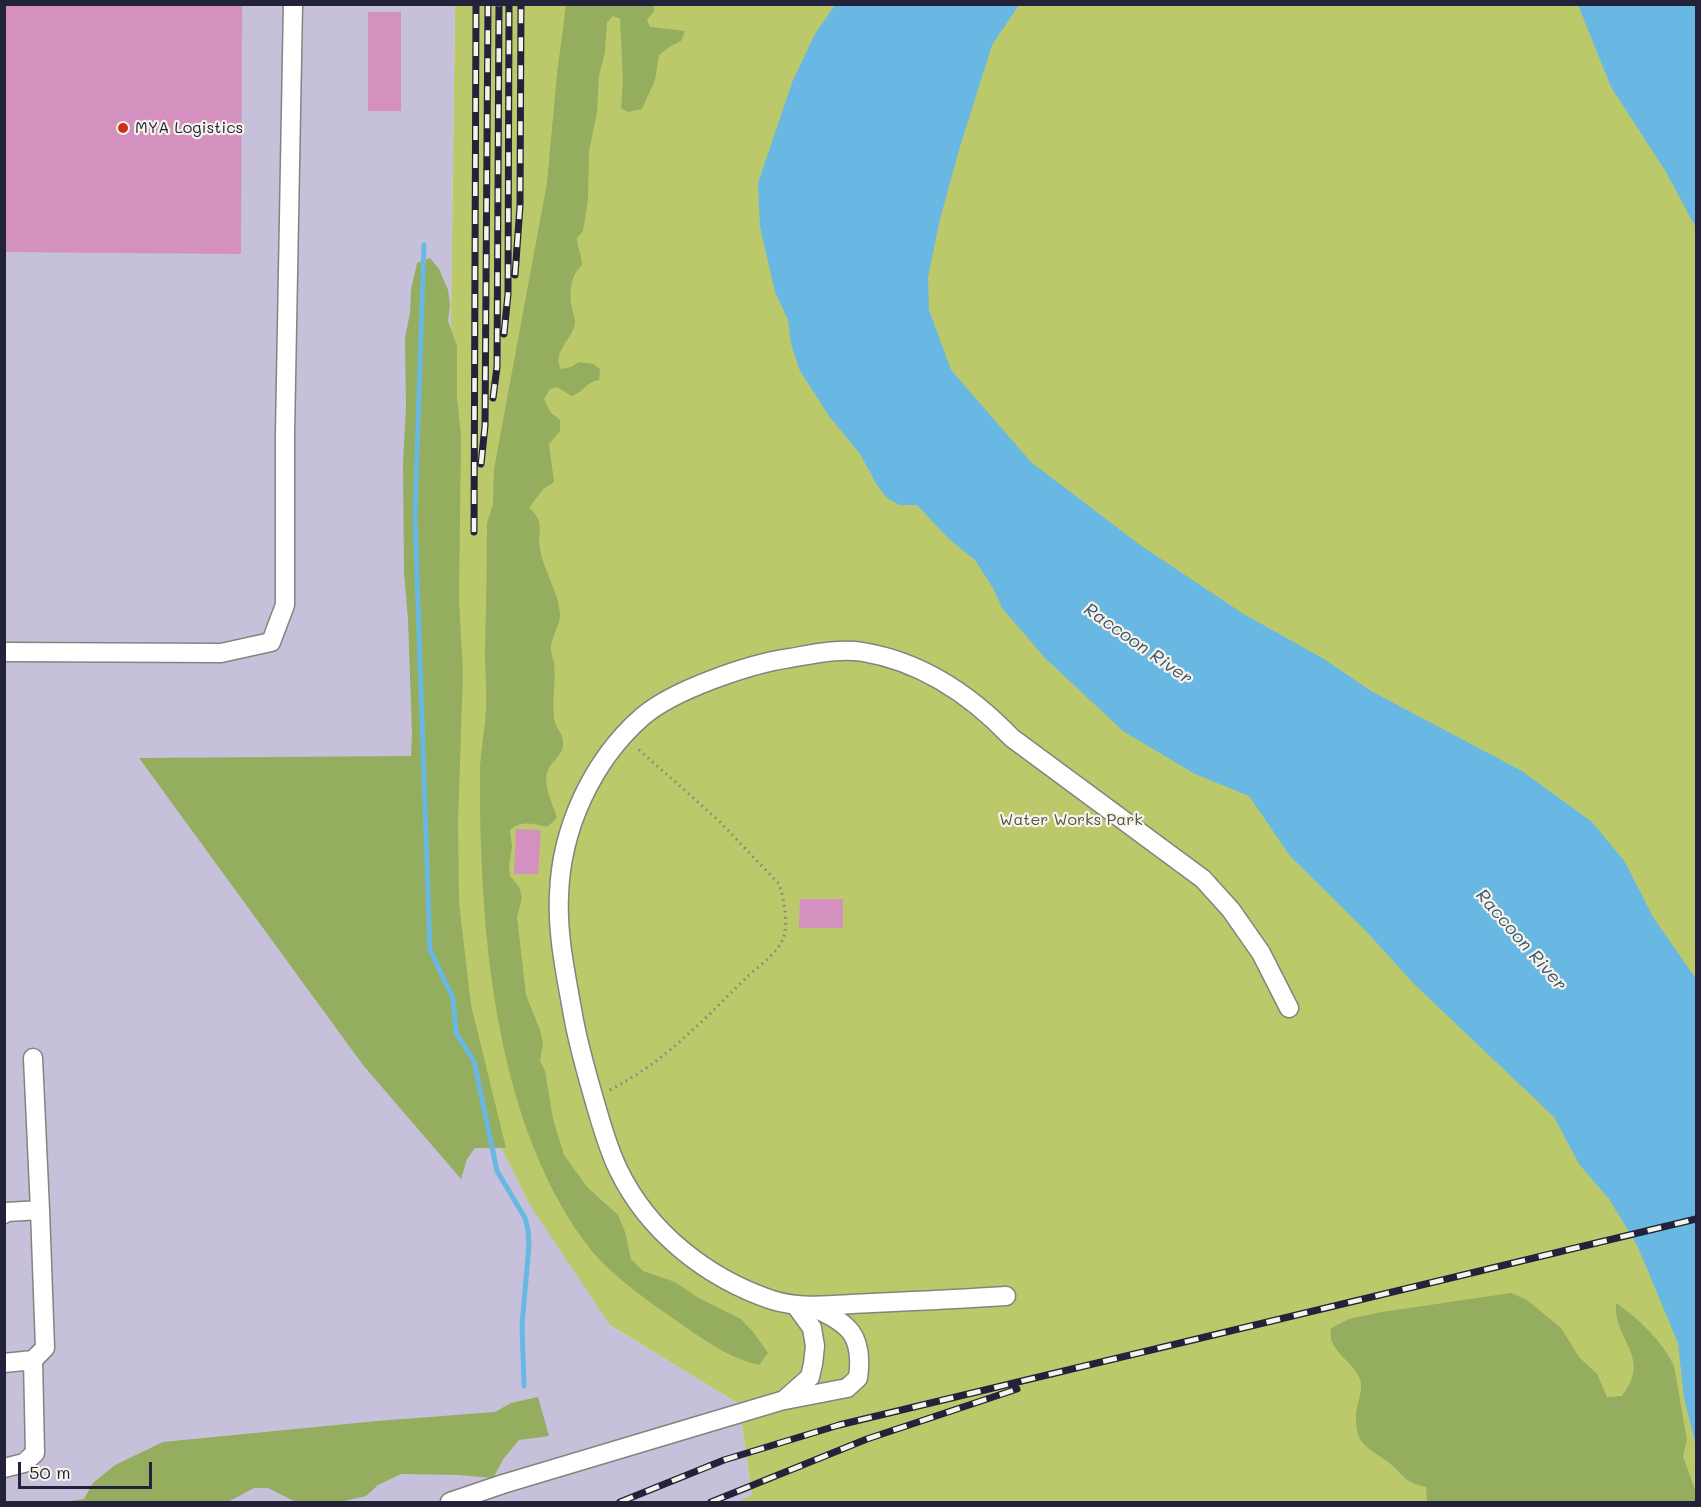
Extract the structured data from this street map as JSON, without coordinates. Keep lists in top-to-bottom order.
{
  "water": ["Raccoon River"],
  "parks": ["Water Works Park"],
  "places": ["MYA Logistics"],
  "scale_bar": "50 m"
}
